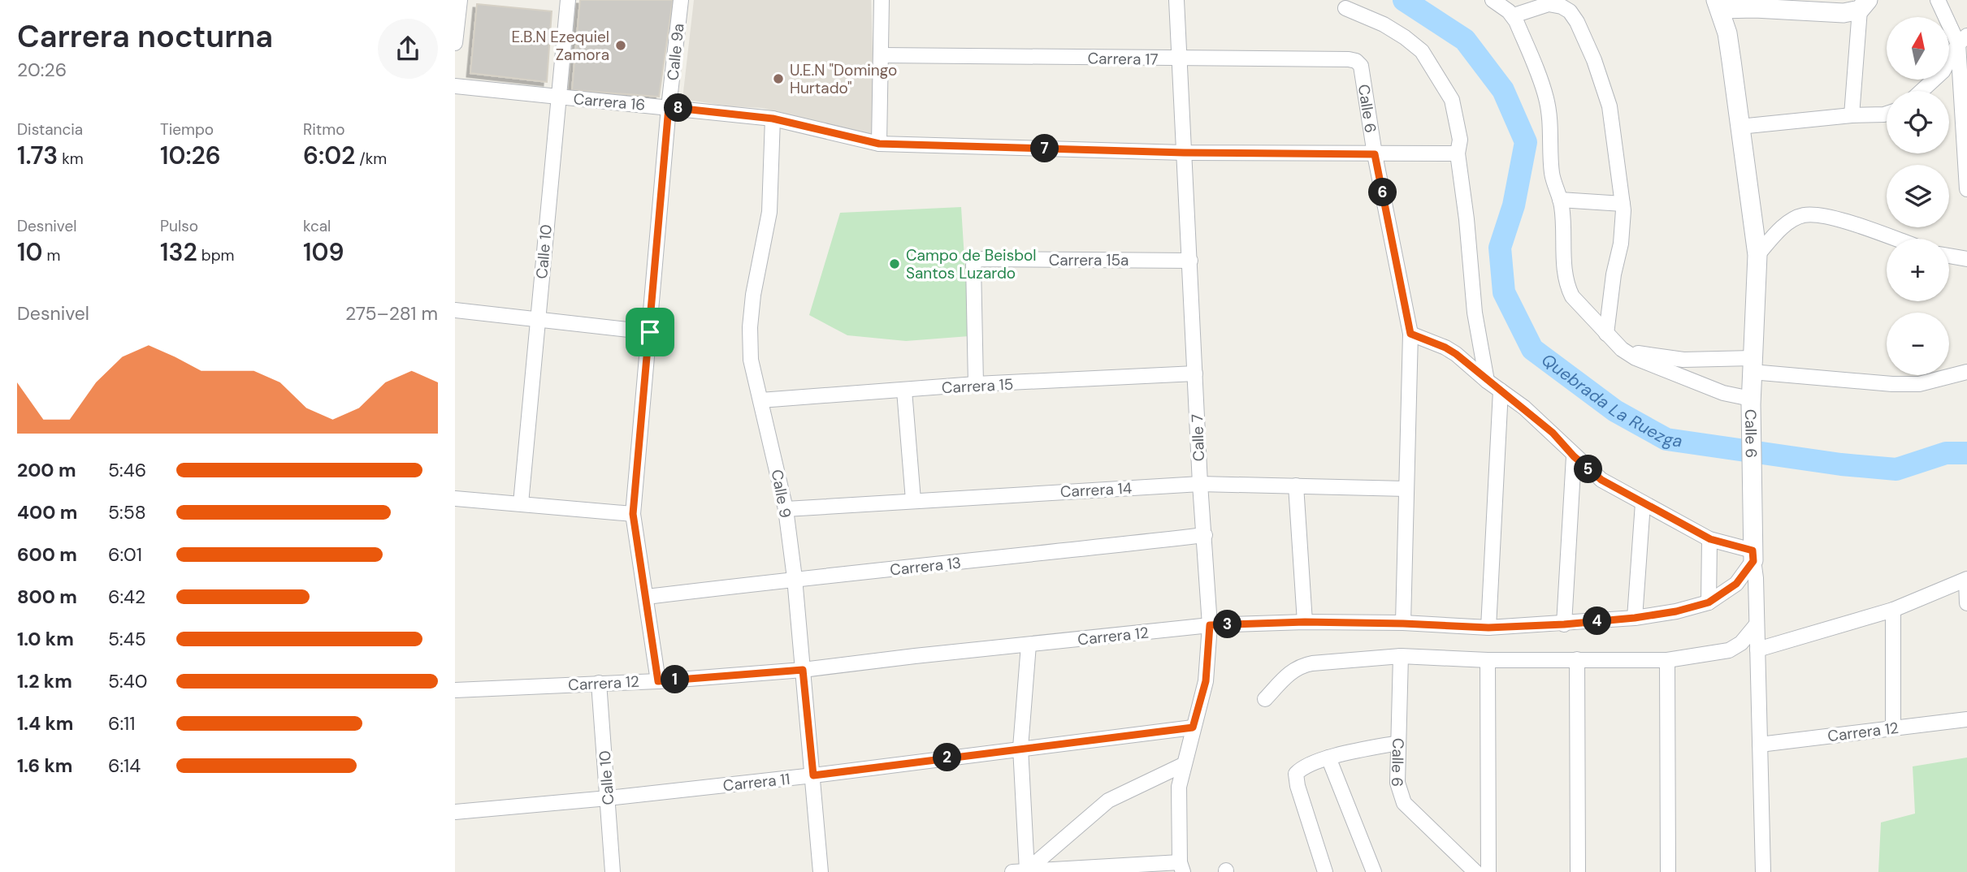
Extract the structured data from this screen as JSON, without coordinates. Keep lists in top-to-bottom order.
{
  "streets": {
    "street": [
      "Calle 9a",
      "Carrera 17",
      "Carrera 16",
      "Calle 6",
      "Calle 10",
      "Carrera 15a",
      "Carrera 15",
      "Calle 7",
      "Carrera 14",
      "Calle 9",
      "Carrera 13",
      "Carrera 12",
      "Carrera 11"
    ]
  },
  "crossings": [
    ["Calle 9a", "Carrera 16"],
    ["Calle 9a", "Carrera 13"],
    ["Calle 9a", "Carrera 12"],
    ["Carrera 17", "Calle 6"],
    ["Carrera 17", "Calle 7"],
    ["Carrera 16", "Calle 6"],
    ["Carrera 16", "Calle 10"],
    ["Carrera 16", "Calle 7"],
    ["Carrera 16", "Calle 9"],
    ["Calle 6", "Carrera 14"],
    ["Calle 6", "Carrera 12"],
    ["Calle 10", "Carrera 12"],
    ["Calle 10", "Carrera 11"],
    ["Carrera 15a", "Carrera 15"],
    ["Carrera 15a", "Calle 7"],
    ["Carrera 15", "Calle 7"],
    ["Carrera 15", "Calle 9"],
    ["Calle 7", "Carrera 14"],
    ["Calle 7", "Carrera 13"],
    ["Calle 7", "Carrera 12"],
    ["Calle 7", "Carrera 11"],
    ["Carrera 14", "Calle 9"],
    ["Calle 9", "Carrera 13"],
    ["Calle 9", "Carrera 12"],
    ["Calle 9", "Carrera 11"]
  ],
  "water": ["Quebrada La Ruezga"],
  "places": ["E.B.N Ezequiel Zamora", "U.E.N \"Domingo Hurtado\"", "Campo de Beisbol Santos Luzardo"],
  "north": "top",
  "page": {
    "heading": ["Carrera nocturna", "20:26"],
    "map_buttons": ["+", "−"],
    "pins": [
      "8",
      "7",
      "6",
      "5",
      "4",
      "3",
      "1",
      "2"
    ],
    "stats": [
      ["Distancia", "1.73 km"],
      ["Tiempo", "10:26"],
      ["Ritmo", "6:02 /km"],
      ["Desnivel", "10 m"],
      ["Pulso", "132 bpm"],
      ["kcal", "109"]
    ],
    "chart": ["Desnivel", "275–281 m"],
    "list": [
      {
        "name": "200 m",
        "note": "5:46"
      },
      {
        "name": "400 m",
        "note": "5:58"
      },
      {
        "name": "600 m",
        "note": "6:01"
      },
      {
        "name": "800 m",
        "note": "6:42"
      },
      {
        "name": "1.0 km",
        "note": "5:45"
      },
      {
        "name": "1.2 km",
        "note": "5:40"
      },
      {
        "name": "1.4 km",
        "note": "6:11"
      },
      {
        "name": "1.6 km",
        "note": "6:14"
      }
    ]
  }
}
